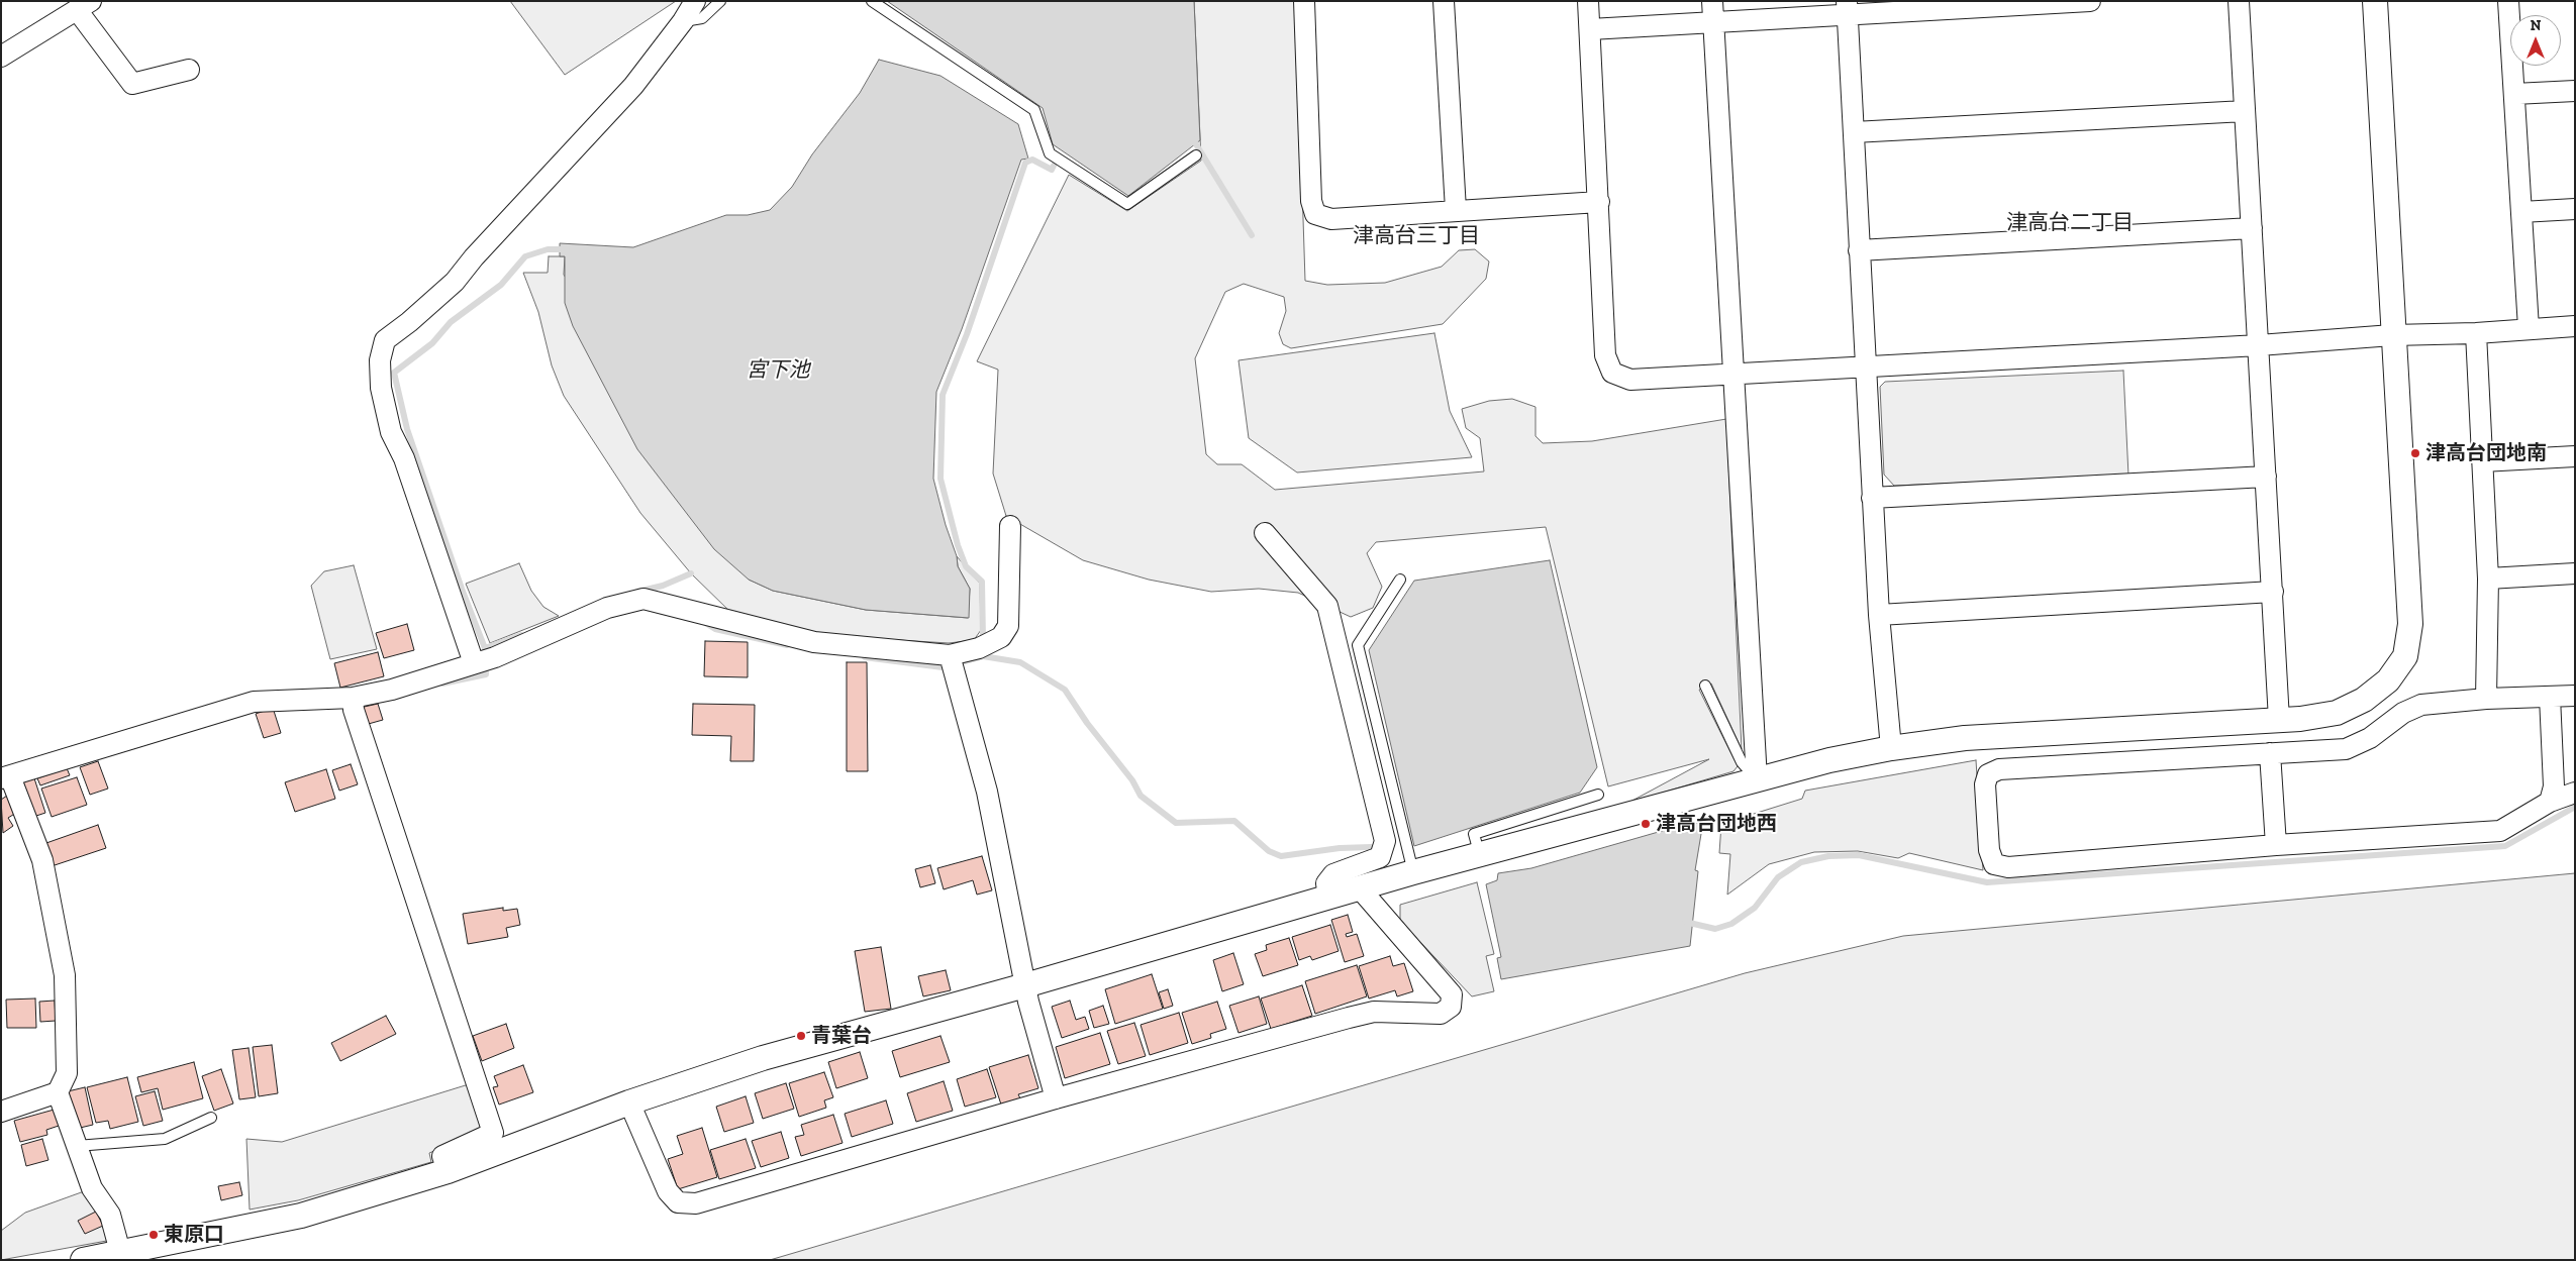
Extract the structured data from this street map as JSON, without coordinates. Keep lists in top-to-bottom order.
{
  "districts": ["津高台二丁目", "津高台三丁目"],
  "water": ["宮下池"],
  "places": [
    "津高台団地南",
    "津高台団地西",
    "青葉台",
    "東原口"
  ],
  "north": "top"
}
